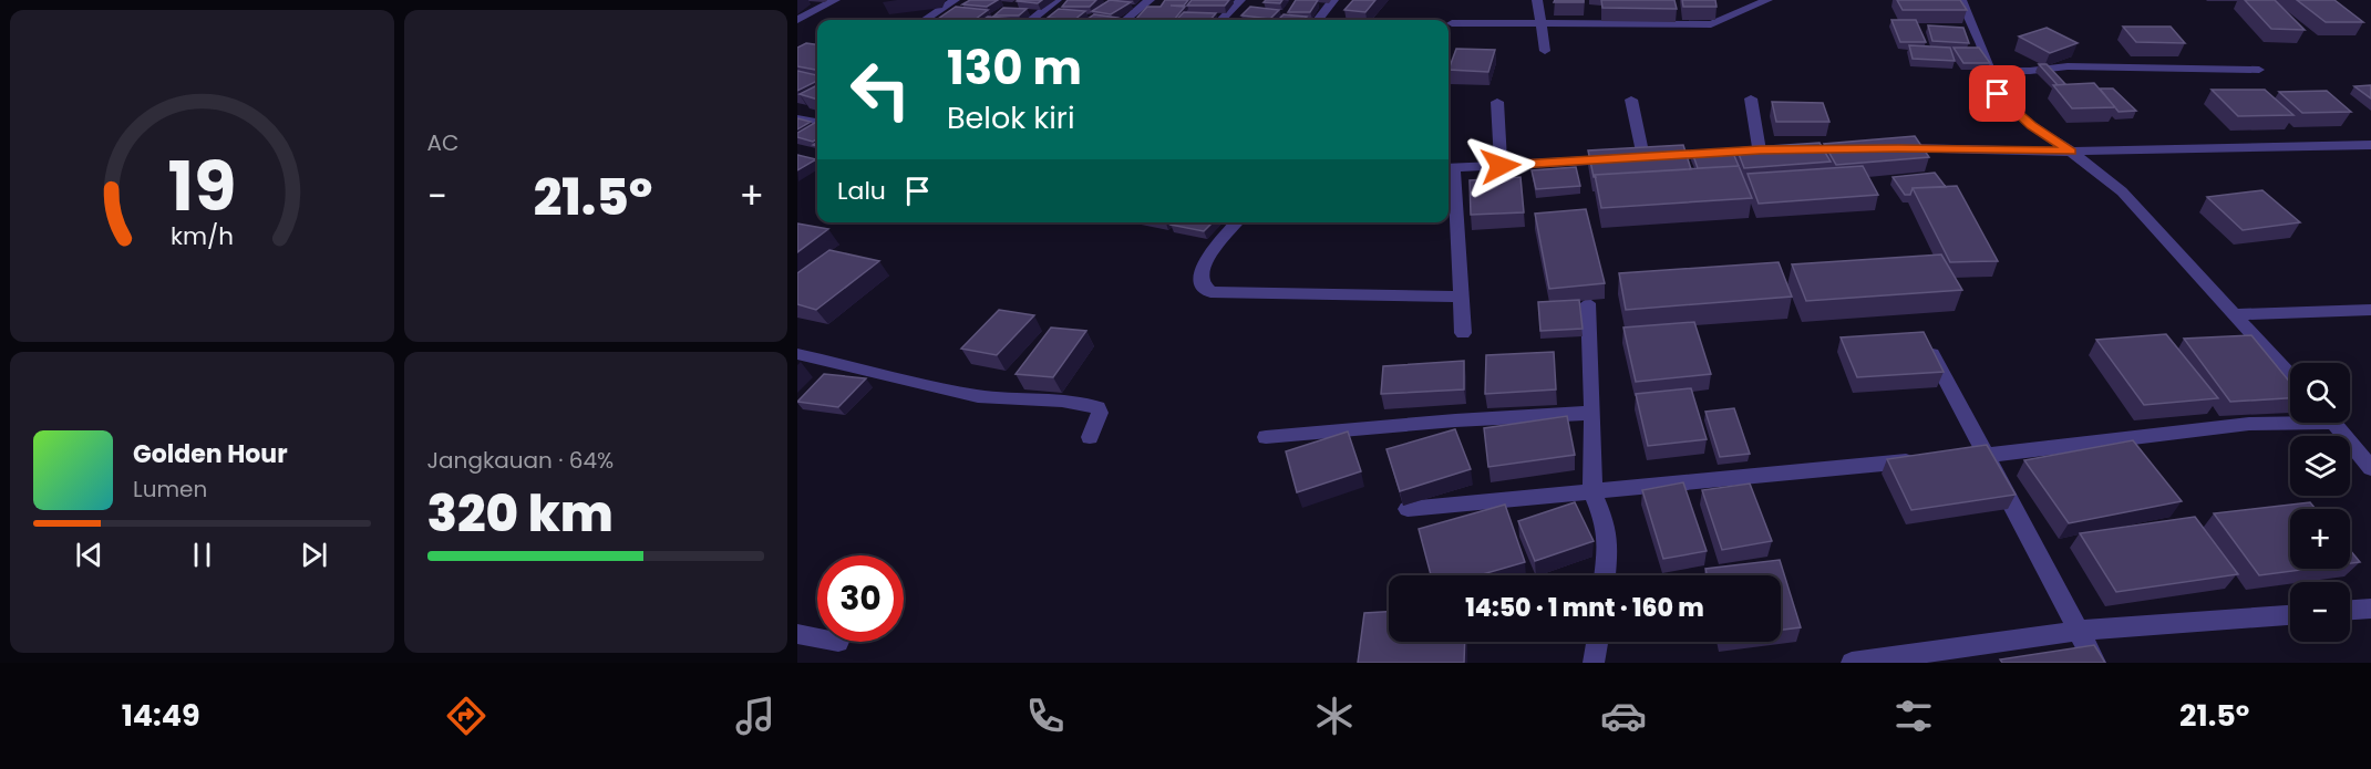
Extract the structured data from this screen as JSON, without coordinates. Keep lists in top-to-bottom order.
{
  "page": {
    "tile": [
      "AC",
      ["Jangkauan · 64%", "320 km"]
    ],
    "turn": ["130 m", "Belok kiri"],
    "then": "Lalu",
    "heat": ["−", "21.5°", "+"],
    "map_buttons": ["+", "−"],
    "song": ["Golden Hour", "Lumen"],
    "limit": "30",
    "trip": "14:50 · 1 mnt · 160 m",
    "tabs": ["14:49", "21.5°"],
    "gauge": ["19", "km/h"]
  }
}
